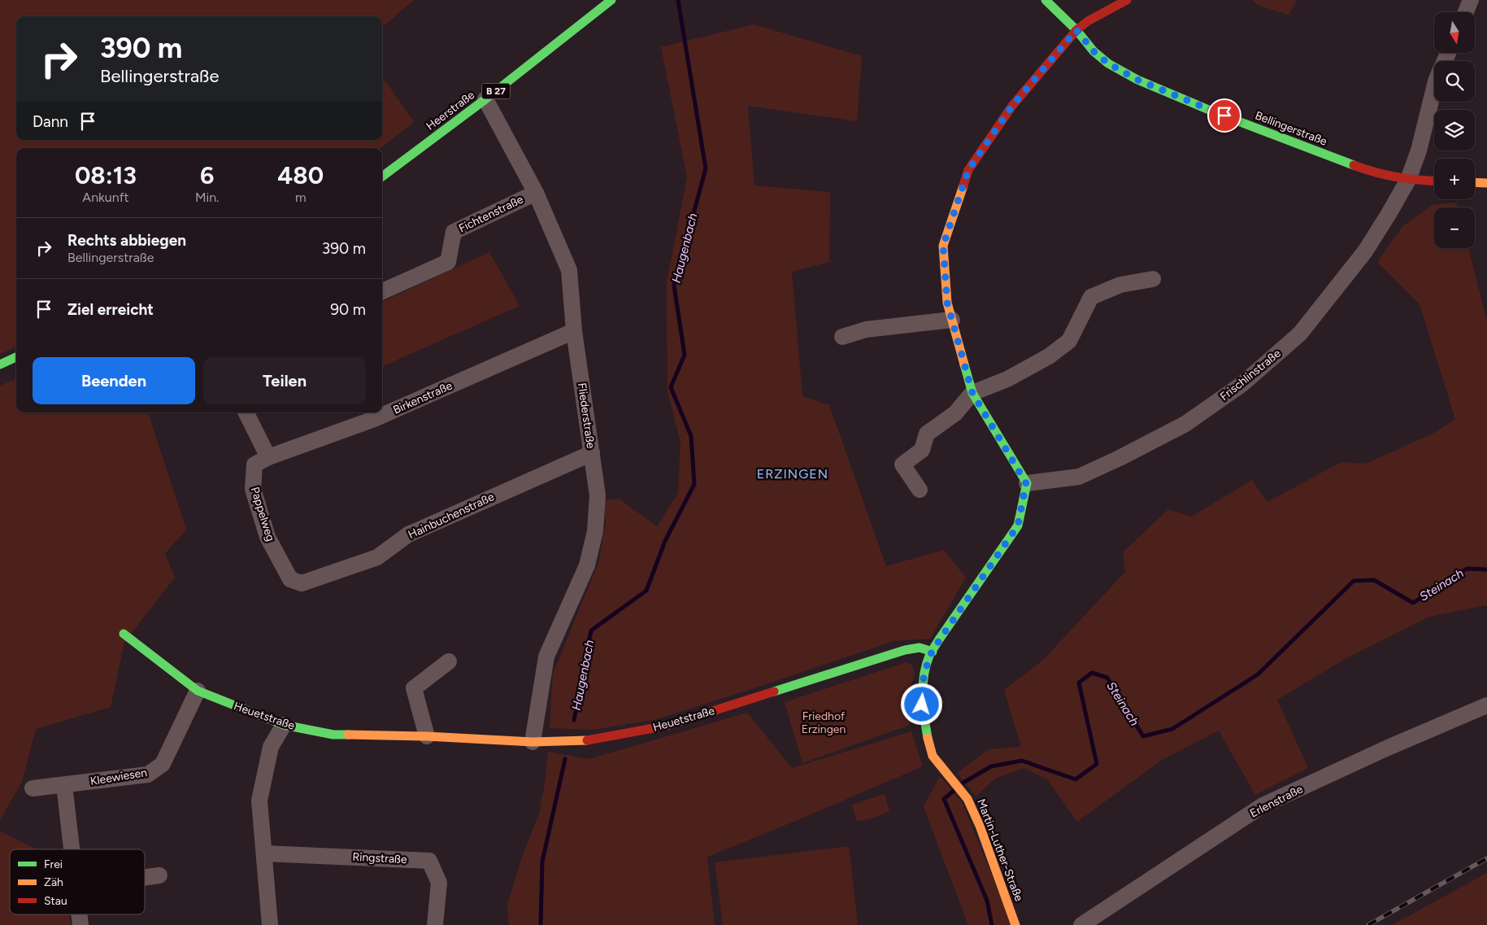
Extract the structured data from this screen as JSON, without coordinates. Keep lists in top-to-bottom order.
{
  "streets": {
    "street": [
      "B 27",
      "Heerstraße",
      "Bellingerstraße",
      "Fichtenstraße",
      "Frischlinstraße",
      "Birkenstraße",
      "Fliederstraße",
      "Pappelweg",
      "Hainbuchenstraße",
      "Heuetstraße",
      "Kleewiesen",
      "Erlenstraße",
      "Martin-Luther-Straße",
      "Ringstraße"
    ]
  },
  "crossings": [
    ["Heerstraße", "Fliederstraße"],
    ["Bellingerstraße", "Frischlinstraße"],
    ["Fichtenstraße", "Fliederstraße"],
    ["Frischlinstraße", "Martin-Luther-Straße"],
    ["Birkenstraße", "Fliederstraße"],
    ["Birkenstraße", "Pappelweg"],
    ["Fliederstraße", "Hainbuchenstraße"],
    ["Fliederstraße", "Heuetstraße"],
    ["Pappelweg", "Hainbuchenstraße"],
    ["Heuetstraße", "Kleewiesen"],
    ["Heuetstraße", "Martin-Luther-Straße"]
  ],
  "districts": ["ERZINGEN"],
  "water": ["Haugenbach", "Steinach"],
  "parks": ["Friedhof Erzingen"],
  "legend": ["Frei", "Zäh", "Stau"],
  "north": "bottom",
  "page": {
    "map_buttons": ["+", "−"],
    "turn": ["390 m", "Bellingerstraße"],
    "then": "Dann",
    "eta": [
      "08:13",
      "Ankunft",
      "6",
      "Min.",
      "480",
      "m"
    ],
    "list": [
      {
        "name": "Rechts abbiegen",
        "note": "Bellingerstraße",
        "value": "390 m"
      },
      {
        "name": "Ziel erreicht",
        "value": "90 m"
      }
    ],
    "buttons": ["Beenden", "Teilen"]
  }
}
